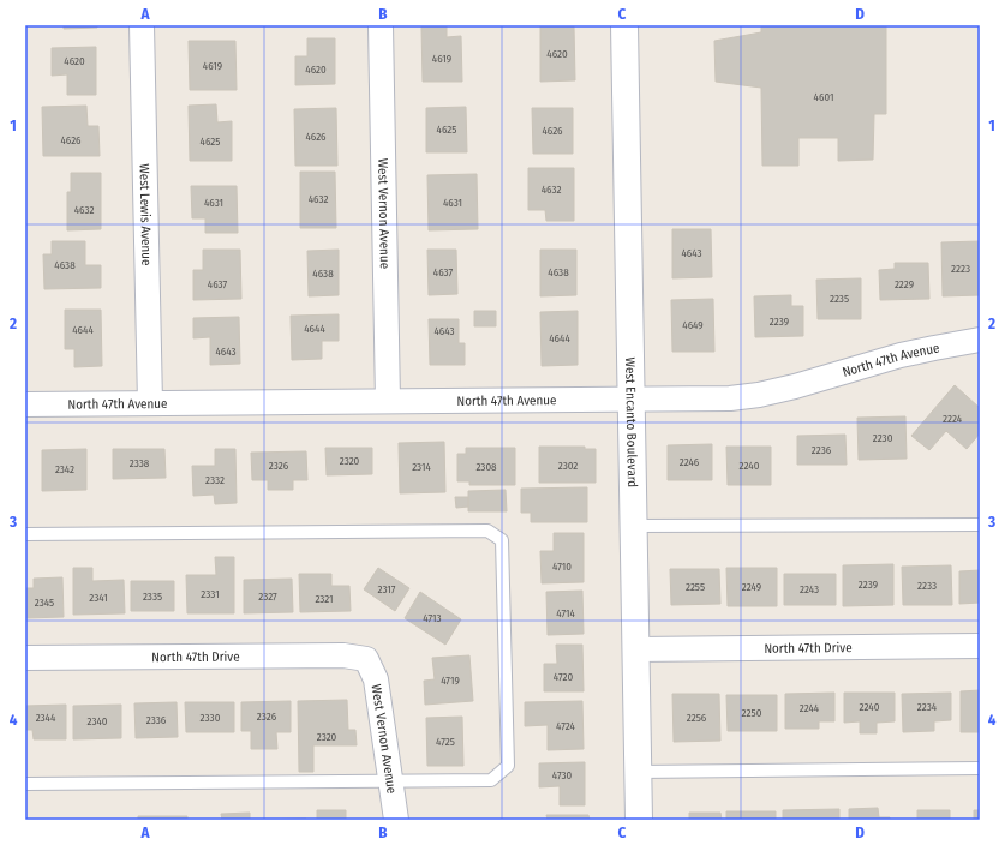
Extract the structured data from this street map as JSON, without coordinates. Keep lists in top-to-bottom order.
{
  "streets": {
    "street": [
      "West Vernon Avenue",
      "West Lewis Avenue",
      "North 47th Avenue",
      "West Encanto Boulevard",
      "North 47th Drive"
    ]
  },
  "crossings": [
    ["West Vernon Avenue", "North 47th Avenue"],
    ["West Vernon Avenue", "North 47th Drive"],
    ["West Lewis Avenue", "North 47th Avenue"],
    ["North 47th Avenue", "West Encanto Boulevard"],
    ["West Encanto Boulevard", "North 47th Drive"]
  ],
  "house_numbers": [
    "4620",
    "4619",
    "4620",
    "4619",
    "4620",
    "4601",
    "4625",
    "4626",
    "4626",
    "4626",
    "4625",
    "4632",
    "4632",
    "4631",
    "4631",
    "4632",
    "4643",
    "4638",
    "2223",
    "4637",
    "4638",
    "4638",
    "4637",
    "2229",
    "2235",
    "2239",
    "4649",
    "4644",
    "4644",
    "4643",
    "4644",
    "4643",
    "2224",
    "2230",
    "2236",
    "2320",
    "2246",
    "2338",
    "2326",
    "2302",
    "2240",
    "2314",
    "2308",
    "2342",
    "2332",
    "4710",
    "2239",
    "2233",
    "2255",
    "2249",
    "2317",
    "2243",
    "2331",
    "2335",
    "2327",
    "2341",
    "2321",
    "2345",
    "4714",
    "4713",
    "4720",
    "4719",
    "2240",
    "2234",
    "2244",
    "2250",
    "2326",
    "2344",
    "2330",
    "2256",
    "2336",
    "2340",
    "4724",
    "2320",
    "4725",
    "4730"
  ],
  "grid": {
    "columns": [
      "A",
      "B",
      "C",
      "D"
    ],
    "rows": [
      "1",
      "2",
      "3",
      "4"
    ]
  }
}
